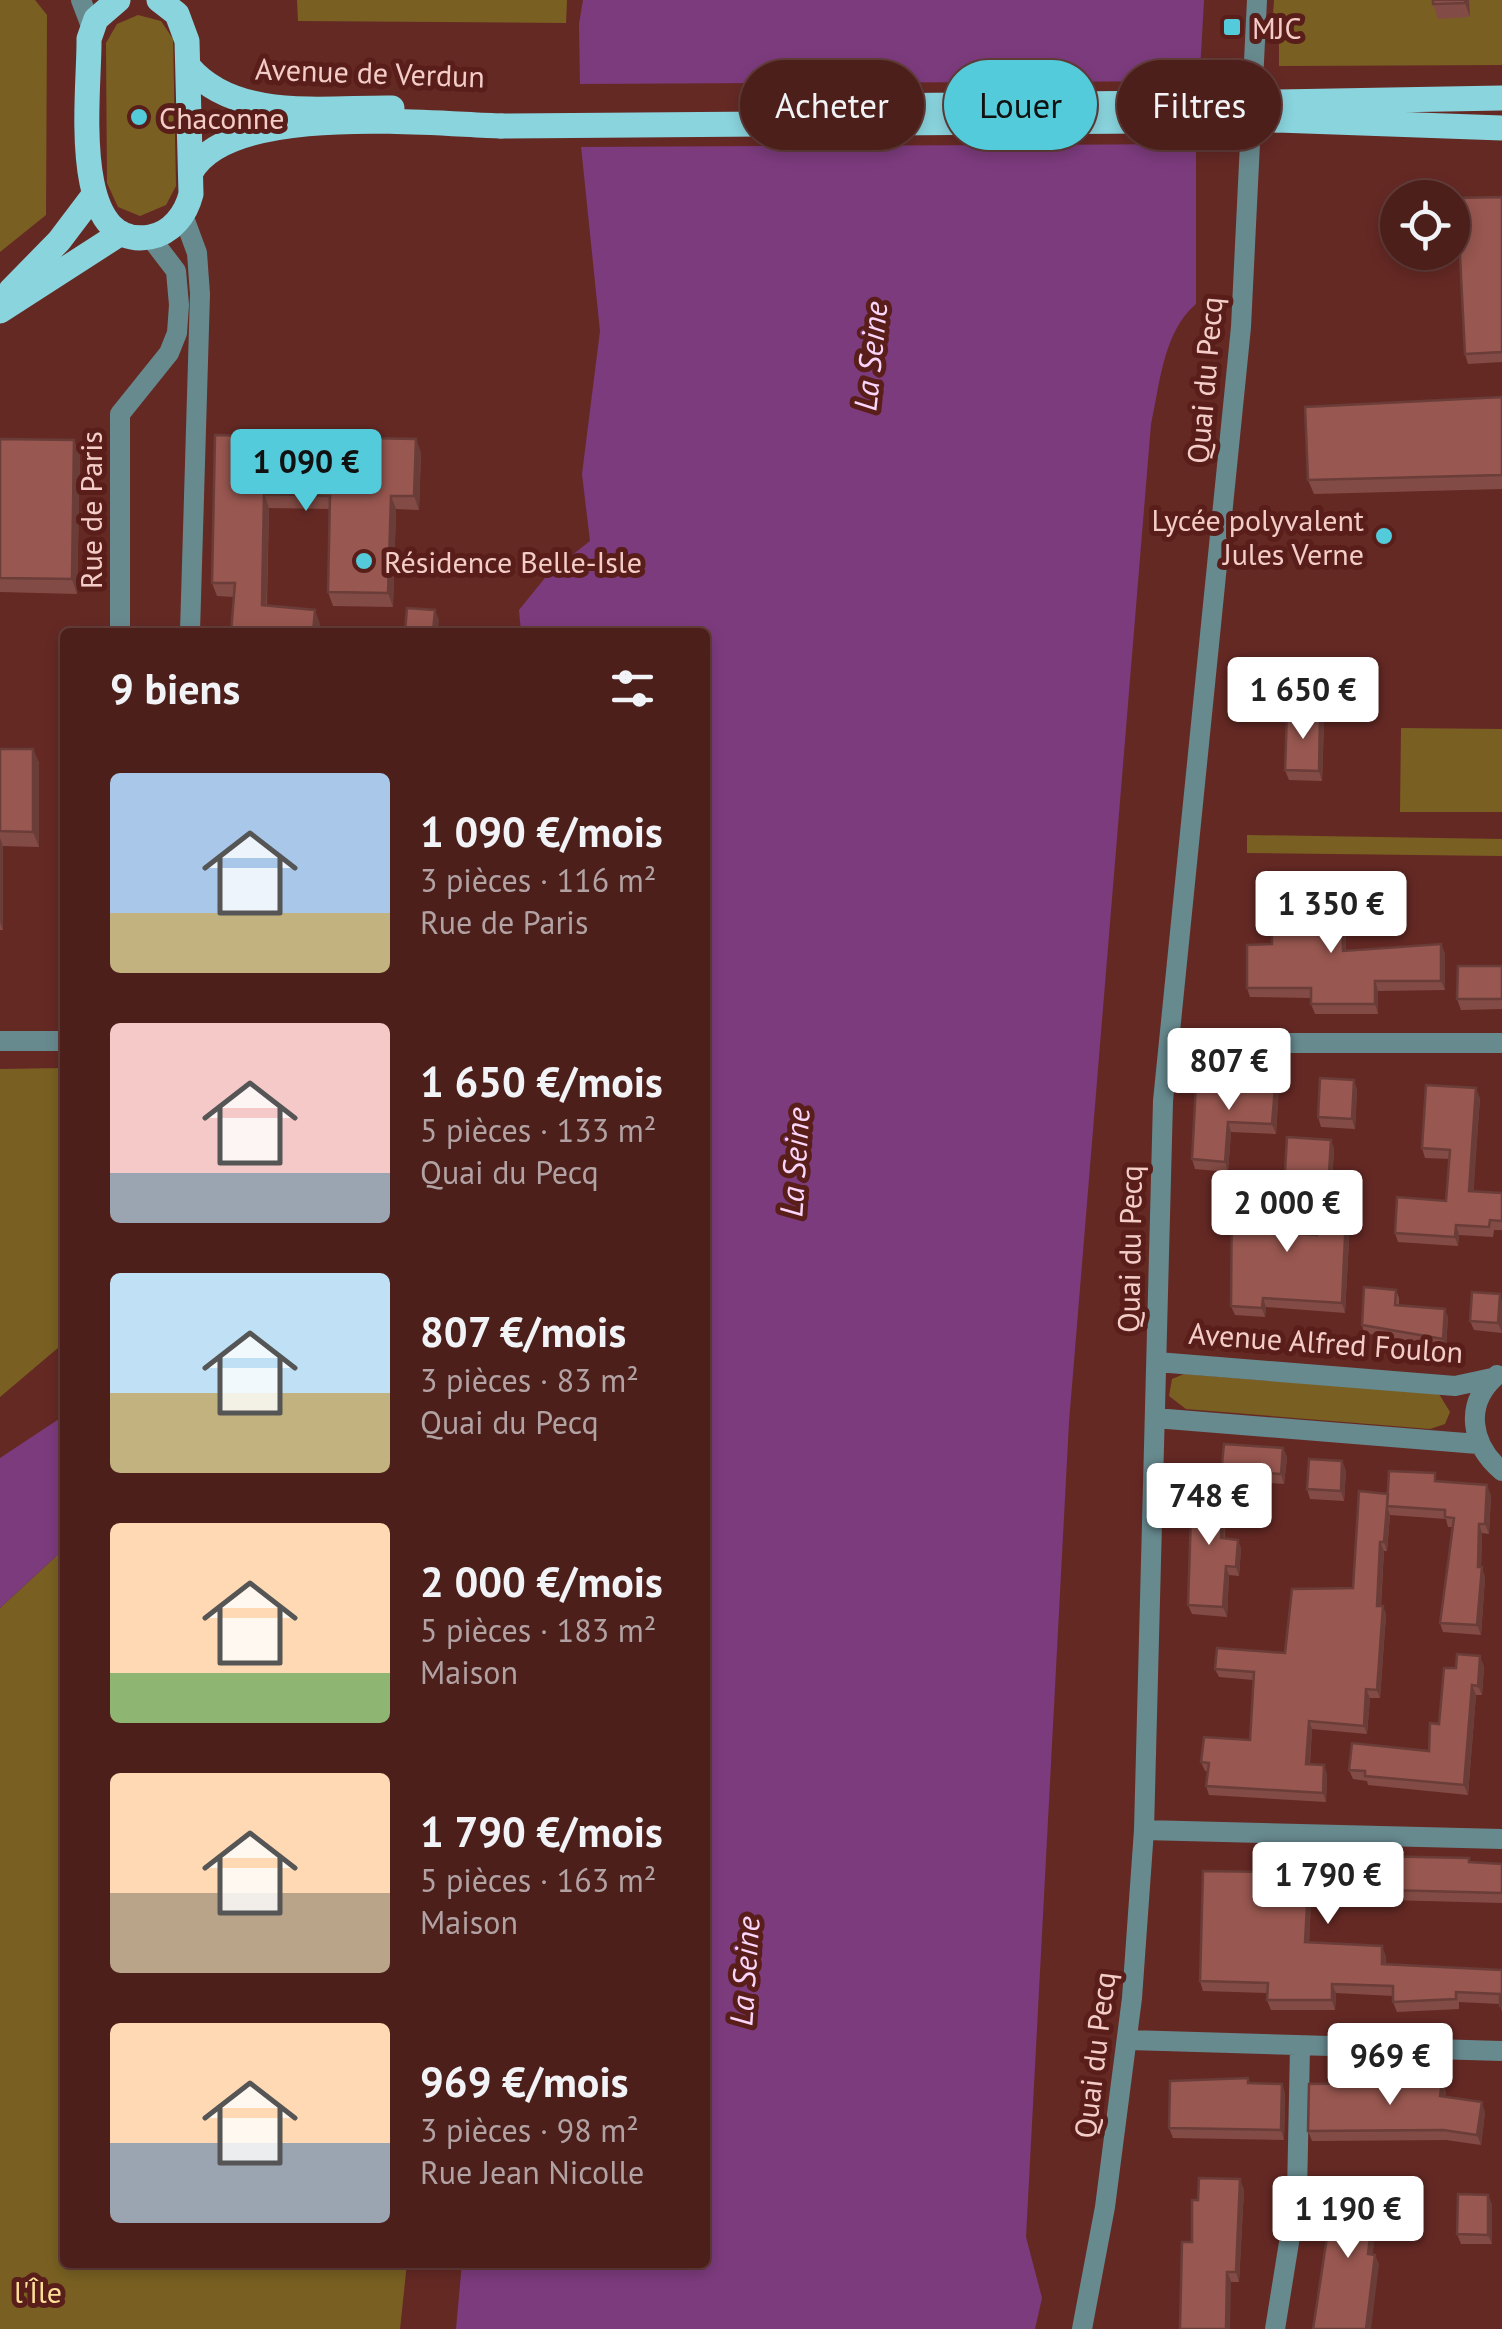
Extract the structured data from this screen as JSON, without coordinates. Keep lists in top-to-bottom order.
{
  "streets": {
    "main road": ["Avenue de Verdun"],
    "street": ["Quai du Pecq", "Rue de Paris", "Avenue Alfred Foulon"]
  },
  "crossings": [
    ["Quai du Pecq", "Avenue Alfred Foulon"]
  ],
  "water": ["La Seine"],
  "parks": ["l'Île"],
  "places": {
    "transit": ["MJC"],
    "other": ["Chaconne", "Lycée polyvalent Jules Verne", "Résidence Belle-Isle"]
  },
  "page": {
    "chip": ["Acheter", "Louer", "Filtres"],
    "price": [
      "1 090 €",
      "1 650 €",
      "1 350 €",
      "807 €",
      "2 000 €",
      "748 €",
      "1 790 €",
      "969 €",
      "1 190 €"
    ],
    "heading": "9 biens",
    "list": [
      {
        "name": "1 090 €/mois",
        "note": "3 pièces · 116 m² · Rue de Paris"
      },
      {
        "name": "1 650 €/mois",
        "note": "5 pièces · 133 m² · Quai du Pecq"
      },
      {
        "name": "807 €/mois",
        "note": "3 pièces · 83 m² · Quai du Pecq"
      },
      {
        "name": "2 000 €/mois",
        "note": "5 pièces · 183 m² · Maison"
      },
      {
        "name": "1 790 €/mois",
        "note": "5 pièces · 163 m² · Maison"
      },
      {
        "name": "969 €/mois",
        "note": "3 pièces · 98 m² · Rue Jean Nicolle"
      }
    ]
  }
}
